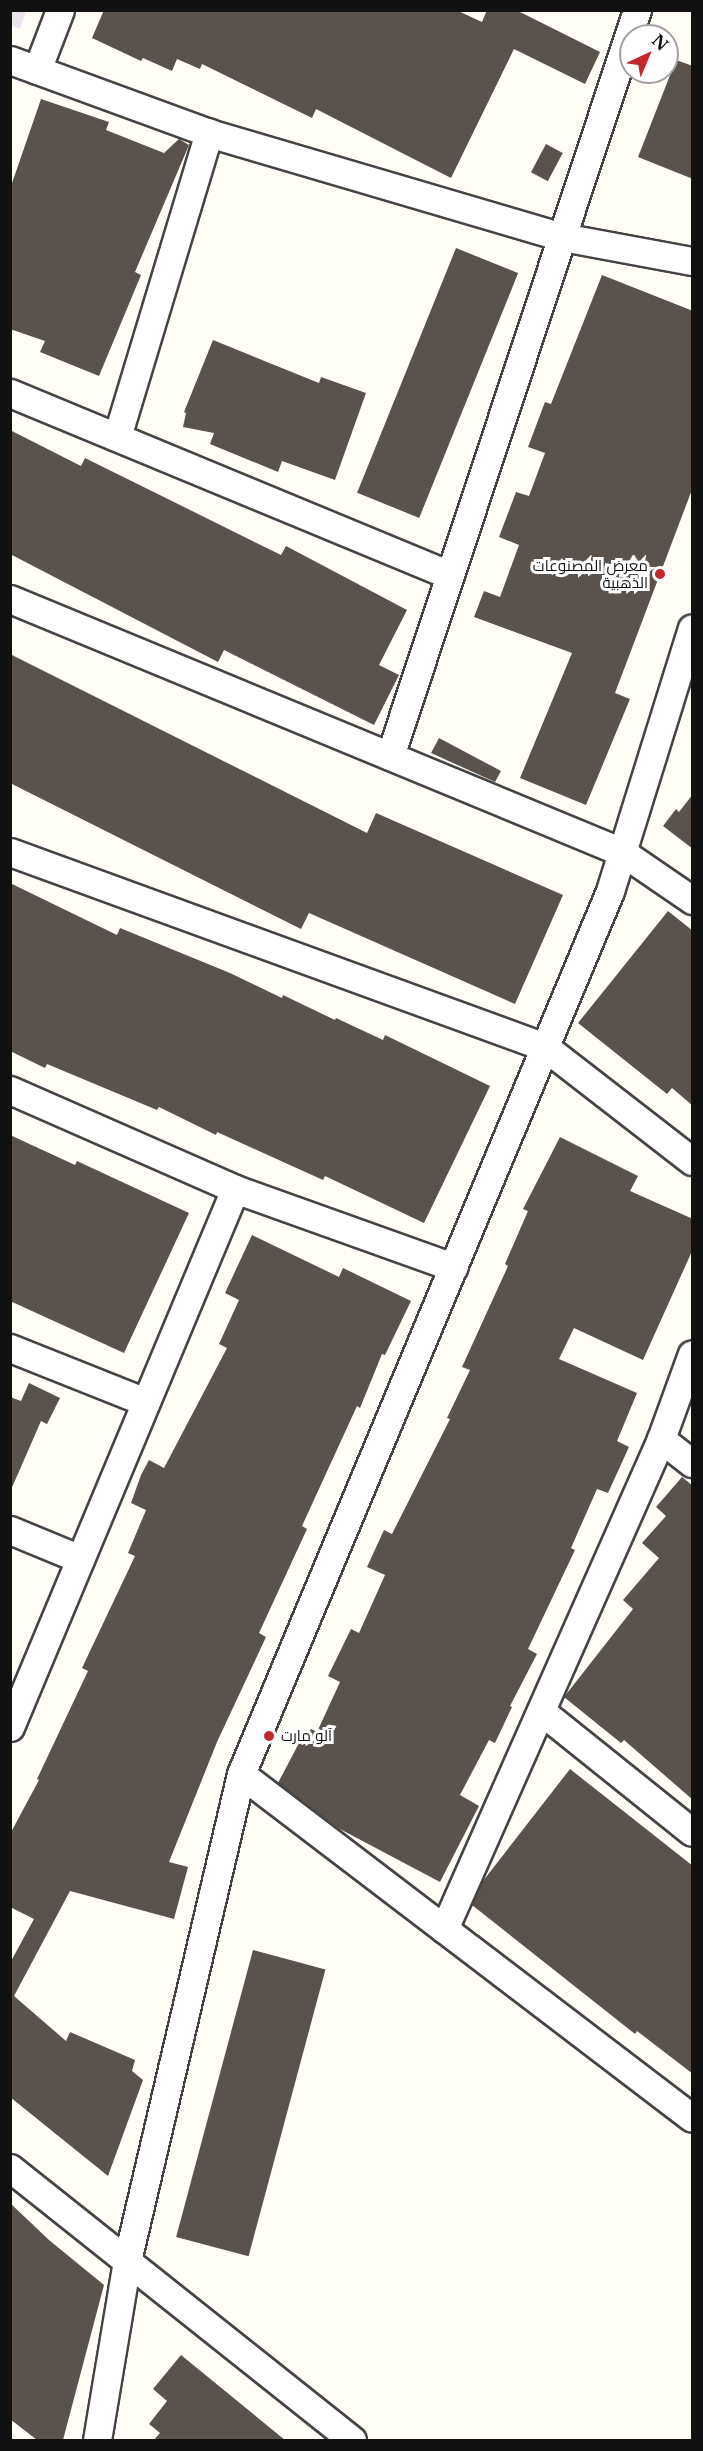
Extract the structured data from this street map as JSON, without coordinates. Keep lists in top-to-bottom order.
{
  "places": ["معرض المصنوعات الذهبية", "آلو مارت"],
  "north": "top right"
}
